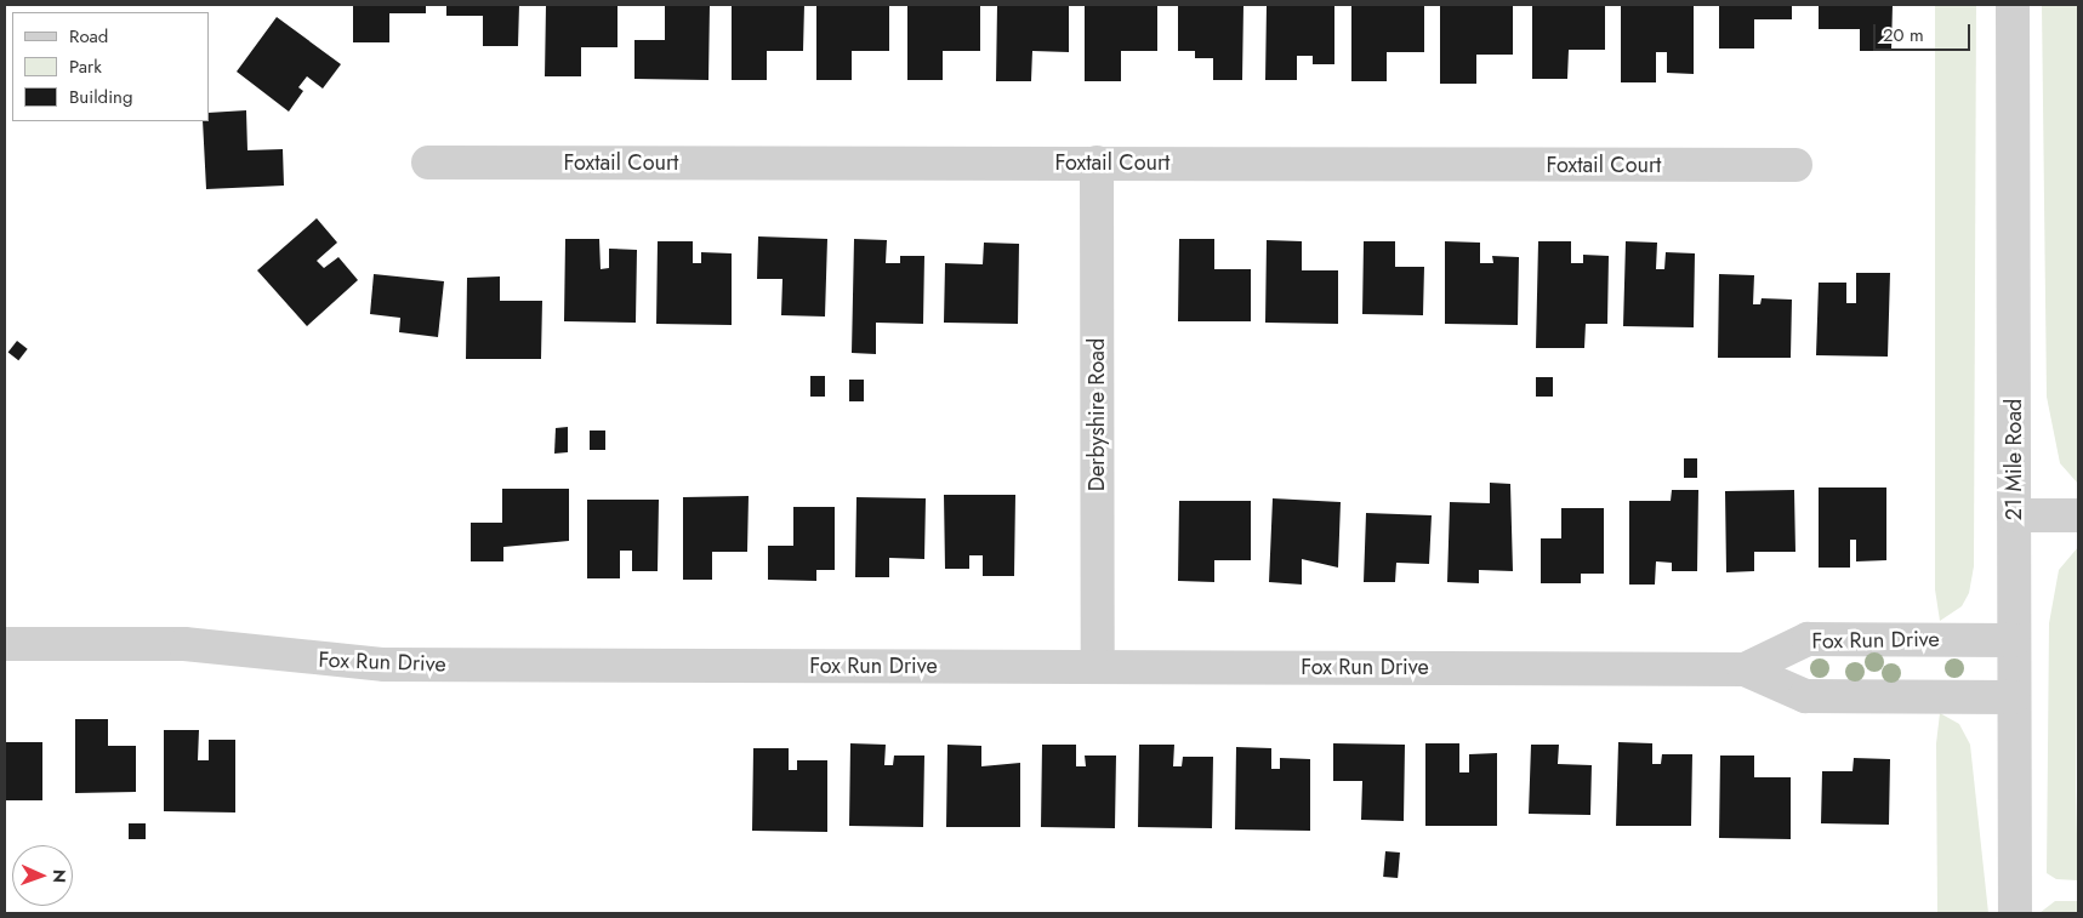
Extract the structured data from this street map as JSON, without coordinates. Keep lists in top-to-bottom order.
{
  "streets": {
    "street": [
      "Foxtail Court",
      "Derbyshire Road",
      "21 Mile Road",
      "Fox Run Drive"
    ]
  },
  "crossings": [
    ["Foxtail Court", "Derbyshire Road"],
    ["Derbyshire Road", "Fox Run Drive"],
    ["21 Mile Road", "Fox Run Drive"]
  ],
  "legend": ["Road", "Park", "Building"],
  "scale_bar": "20 m",
  "north": "right"
}
